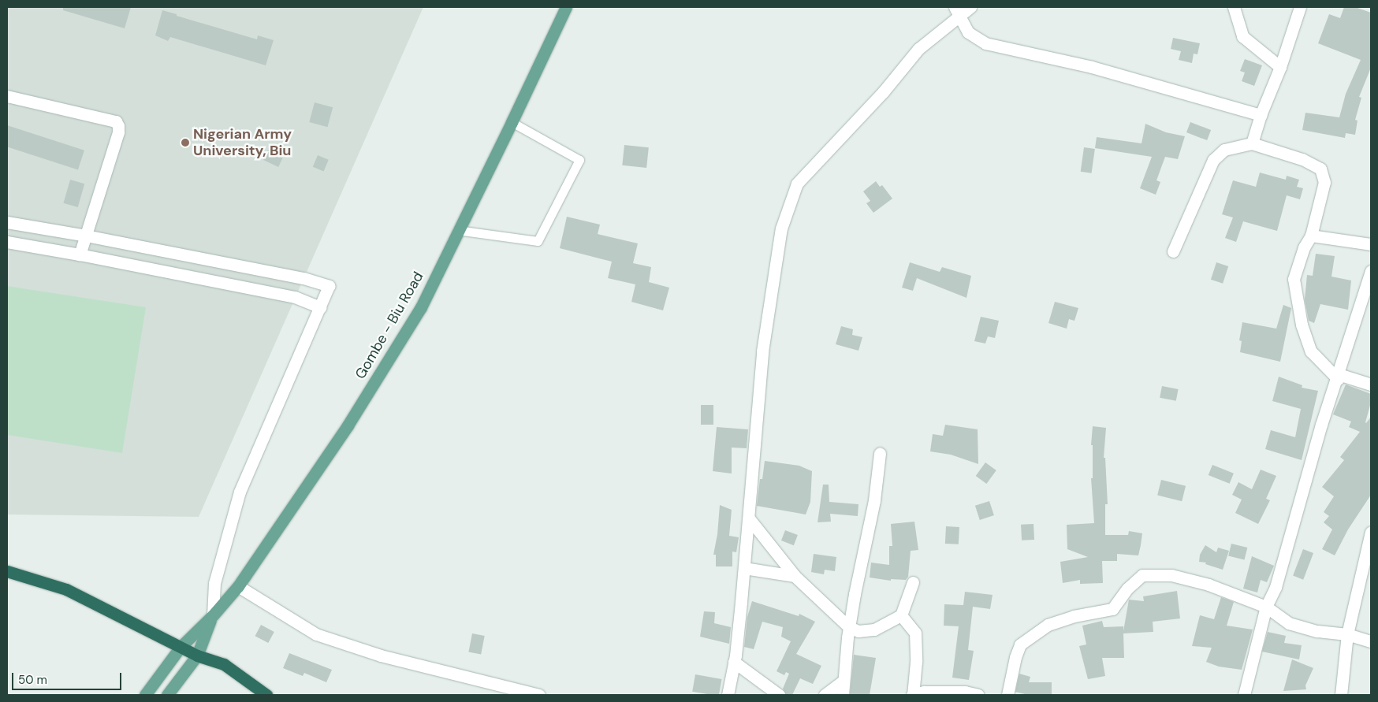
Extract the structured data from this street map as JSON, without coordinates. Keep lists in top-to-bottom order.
{
  "streets": {
    "main road": ["Gombe - Biu Road"]
  },
  "places": ["Nigerian Army University, Biu"],
  "scale_bar": "50 m"
}
